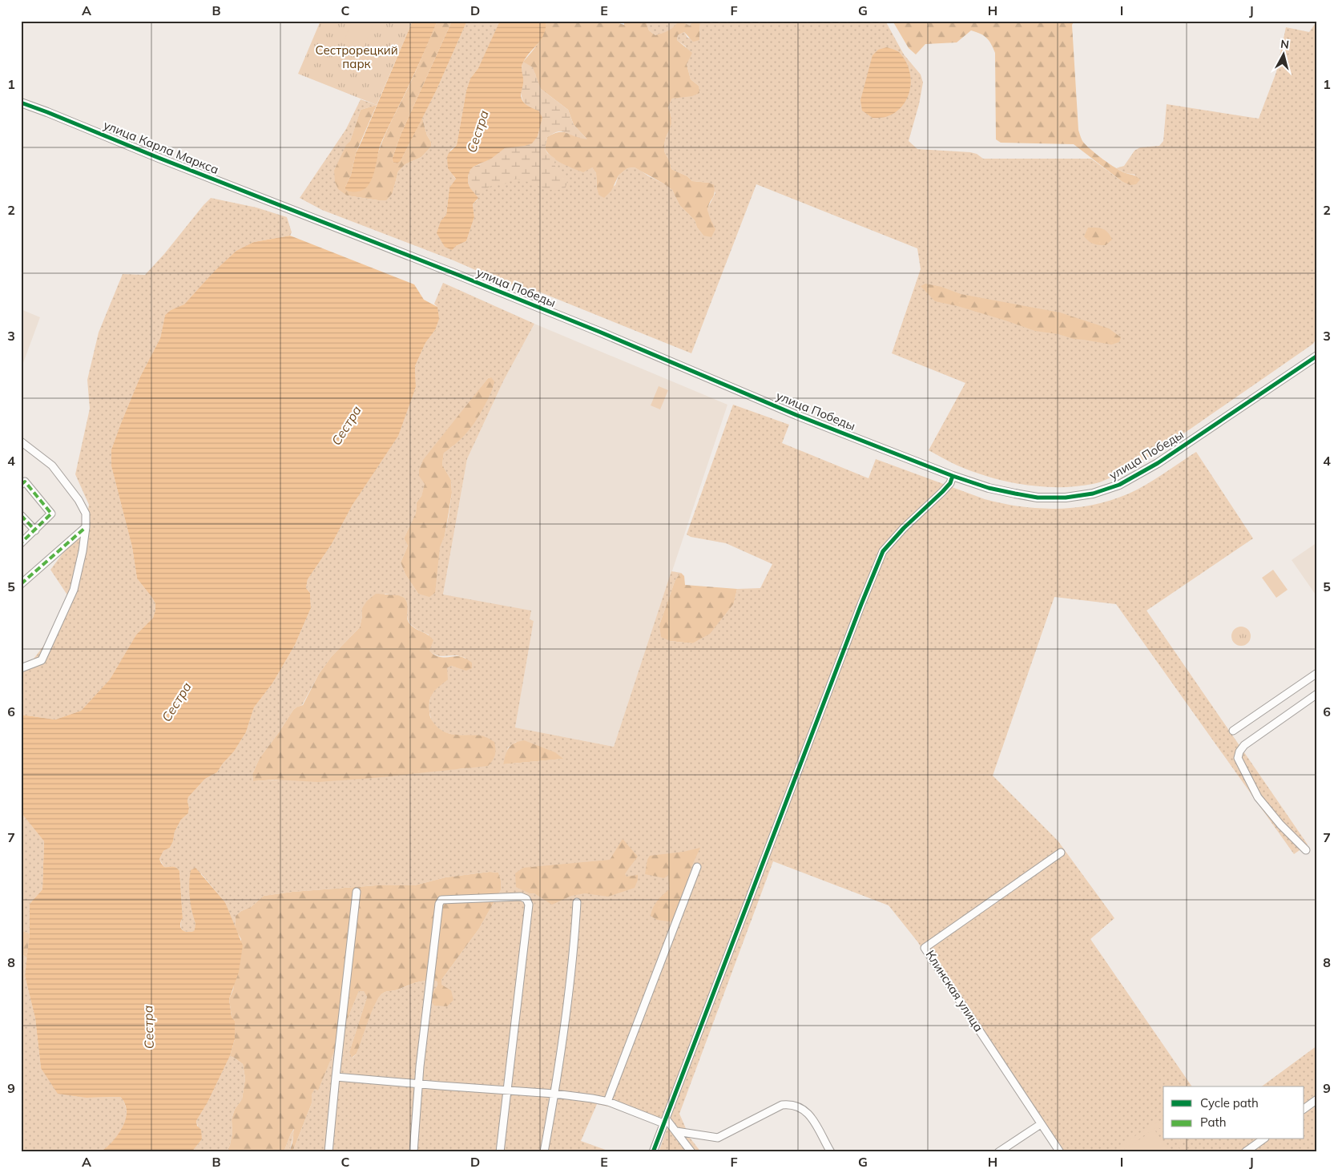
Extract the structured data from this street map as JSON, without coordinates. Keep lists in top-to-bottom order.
{
  "streets": {
    "street": ["улица Карла Маркса", "улица Победы", "Клинская улица"]
  },
  "crossings": [
    ["улица Карла Маркса", "улица Победы"]
  ],
  "water": ["Сестра"],
  "parks": ["Сестрорецкий парк"],
  "legend": ["Cycle path", "Path"],
  "north": "top",
  "grid": {
    "columns": [
      "A",
      "B",
      "C",
      "D",
      "E",
      "F",
      "G",
      "H",
      "I",
      "J"
    ],
    "rows": [
      "1",
      "2",
      "3",
      "4",
      "5",
      "6",
      "7",
      "8",
      "9"
    ]
  }
}
